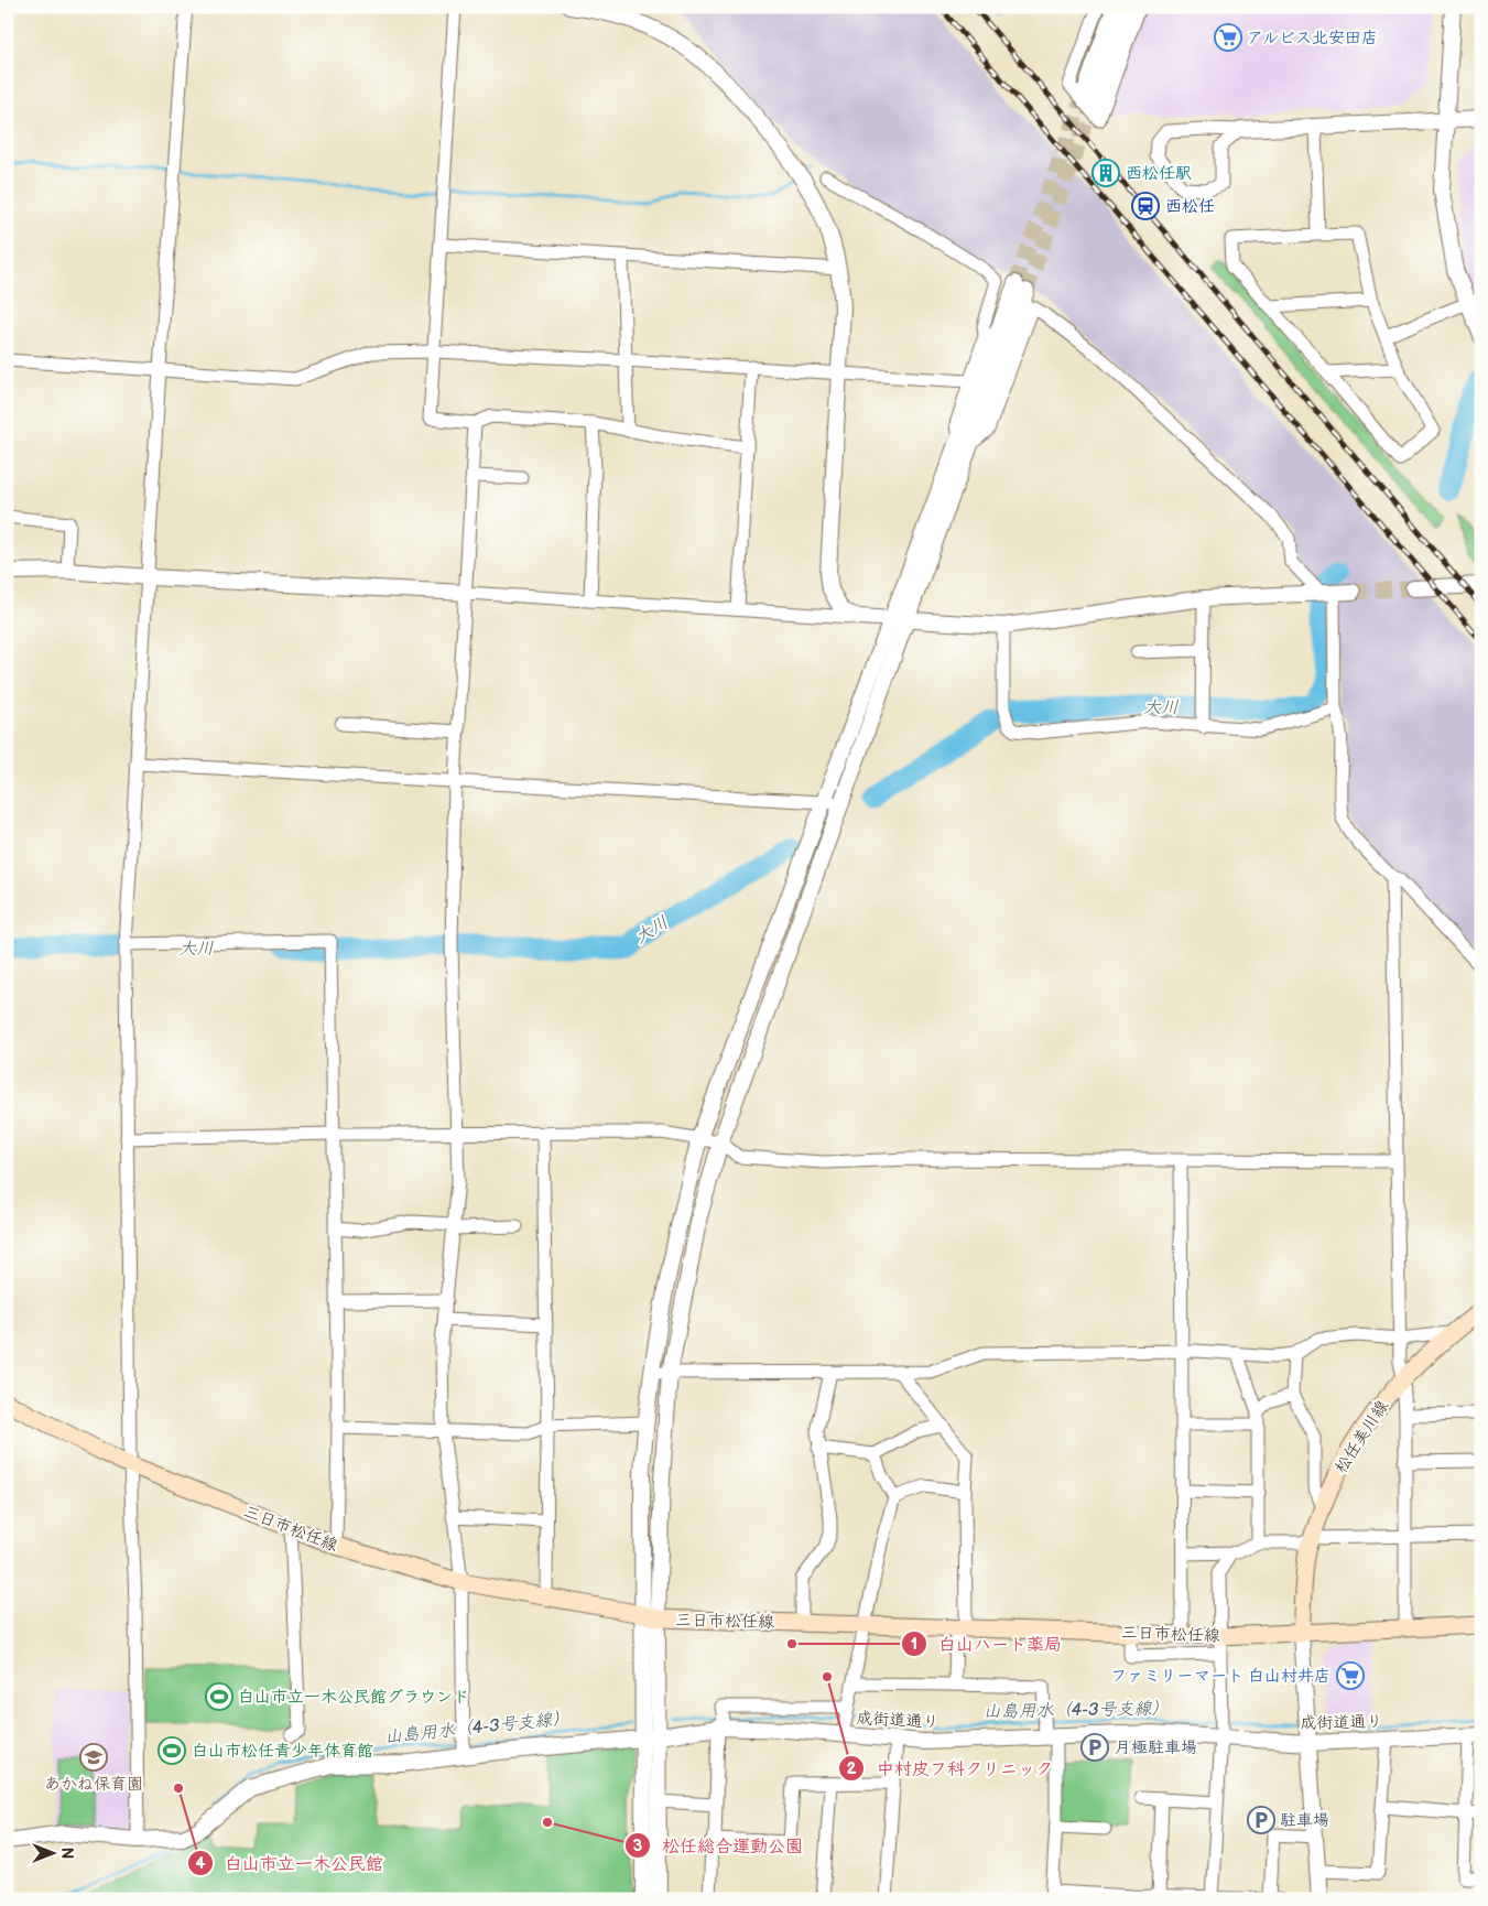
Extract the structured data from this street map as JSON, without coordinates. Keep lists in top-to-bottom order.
{
  "streets": {
    "main road": ["松任美川線", "三日市松任線"],
    "street": ["成街道通り"]
  },
  "crossings": [
    ["松任美川線", "三日市松任線"]
  ],
  "water": ["大川", "山島用水（4-3号支線）"],
  "places": {
    "supermarket": ["アルビス北安田店", "ファミリーマート 白山村井店"],
    "building": ["西松任駅"],
    "station": ["西松任"],
    "other": [
      "白山ハート薬局",
      "中村皮フ科クリニック",
      "白山市立一木公民館",
      "松任総合運動公園"
    ],
    "sports": ["白山市立一木公民館グラウンド", "白山市松任青少年体育館"],
    "parking": ["月極駐車場", "駐車場"],
    "school or university": ["あかね保育園"]
  },
  "north": "right"
}
